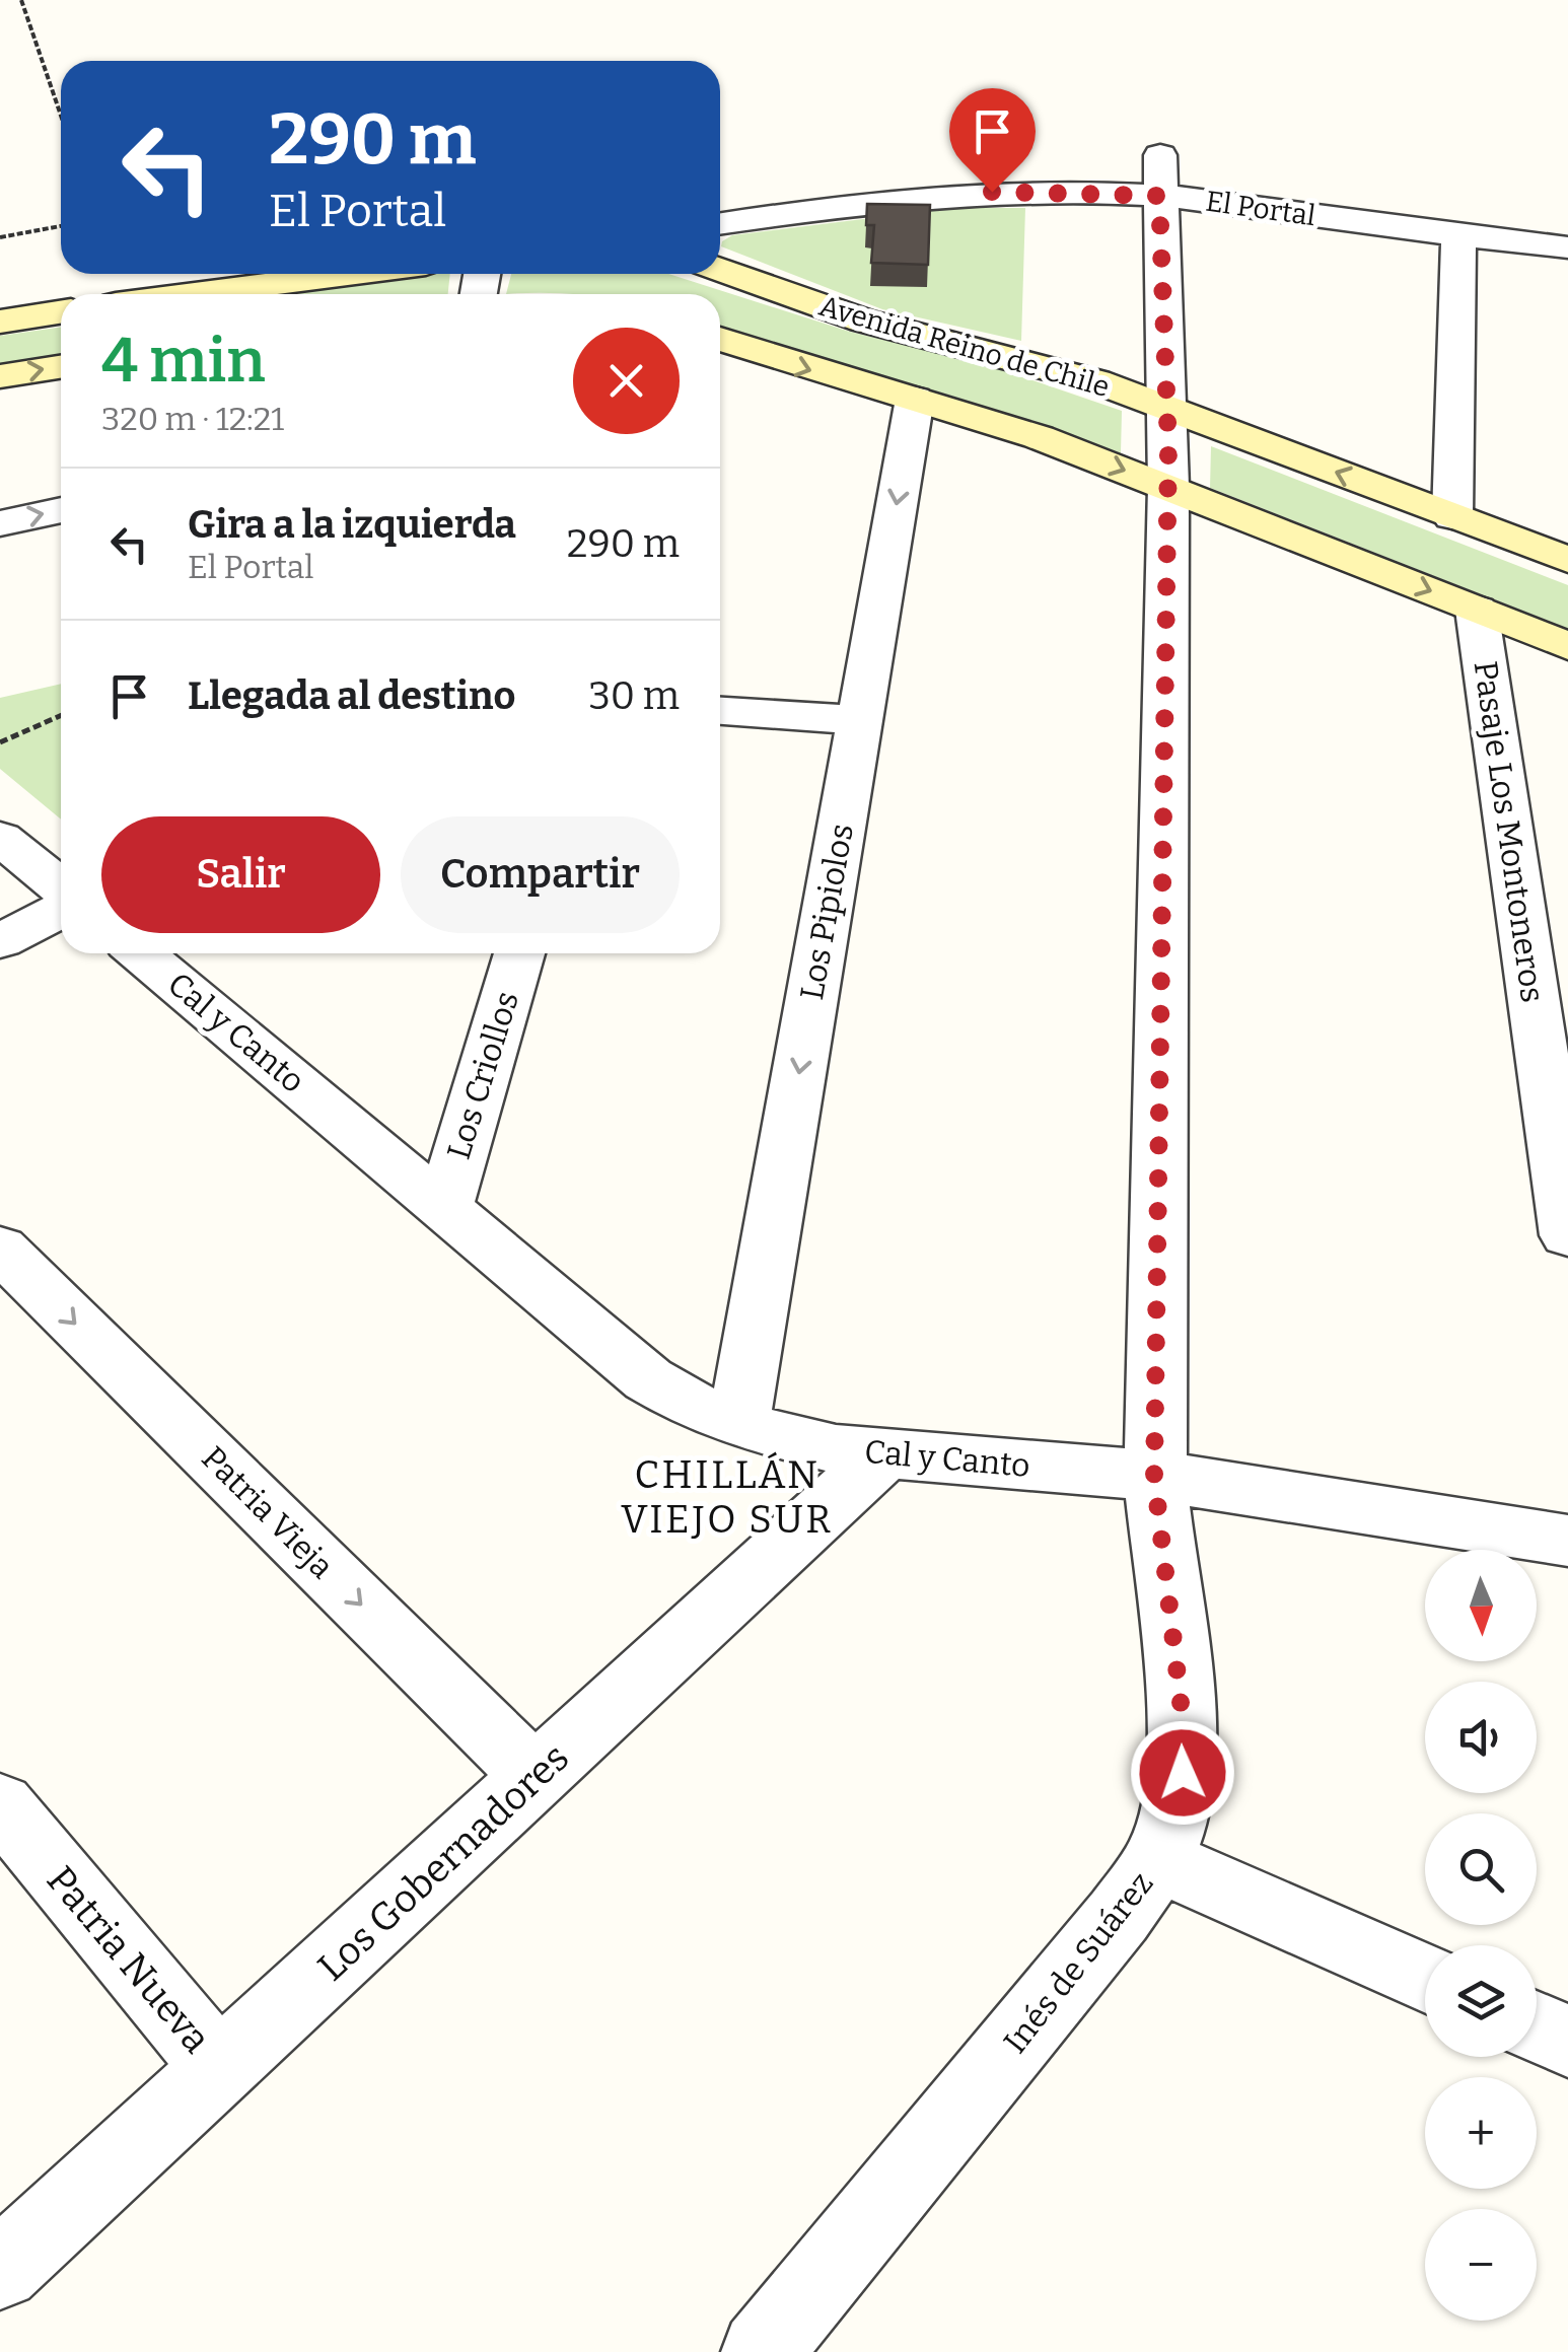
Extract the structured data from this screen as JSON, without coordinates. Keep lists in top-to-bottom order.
{
  "streets": {
    "street": [
      "El Portal",
      "Avenida Reino de Chile",
      "Pasaje Los Montoneros",
      "Los Pipiolos",
      "Cal y Canto",
      "Los Criollos",
      "Patria Vieja",
      "Los Gobernadores",
      "Patria Nueva",
      "Inés de Suárez"
    ]
  },
  "crossings": [
    ["El Portal", "Inés de Suárez"],
    ["Avenida Reino de Chile", "Pasaje Los Montoneros"],
    ["Avenida Reino de Chile", "Los Pipiolos"],
    ["Avenida Reino de Chile", "Inés de Suárez"],
    ["Los Pipiolos", "Cal y Canto"],
    ["Cal y Canto", "Los Criollos"],
    ["Cal y Canto", "Los Gobernadores"],
    ["Cal y Canto", "Inés de Suárez"],
    ["Patria Vieja", "Los Gobernadores"],
    ["Los Gobernadores", "Patria Nueva"]
  ],
  "one_way": ["Los Pipiolos", "Patria Vieja"],
  "districts": ["CHILLÁN VIEJO SUR"],
  "north": "bottom",
  "page": {
    "turn": ["290 m", "El Portal"],
    "heading": ["4 min", "320 m · 12:21"],
    "list": [
      {
        "name": "Gira a la izquierda",
        "note": "El Portal",
        "value": "290 m"
      },
      {
        "name": "Llegada al destino",
        "value": "30 m"
      }
    ],
    "buttons": ["Salir", "Compartir"],
    "map_buttons": ["+", "−"]
  }
}
